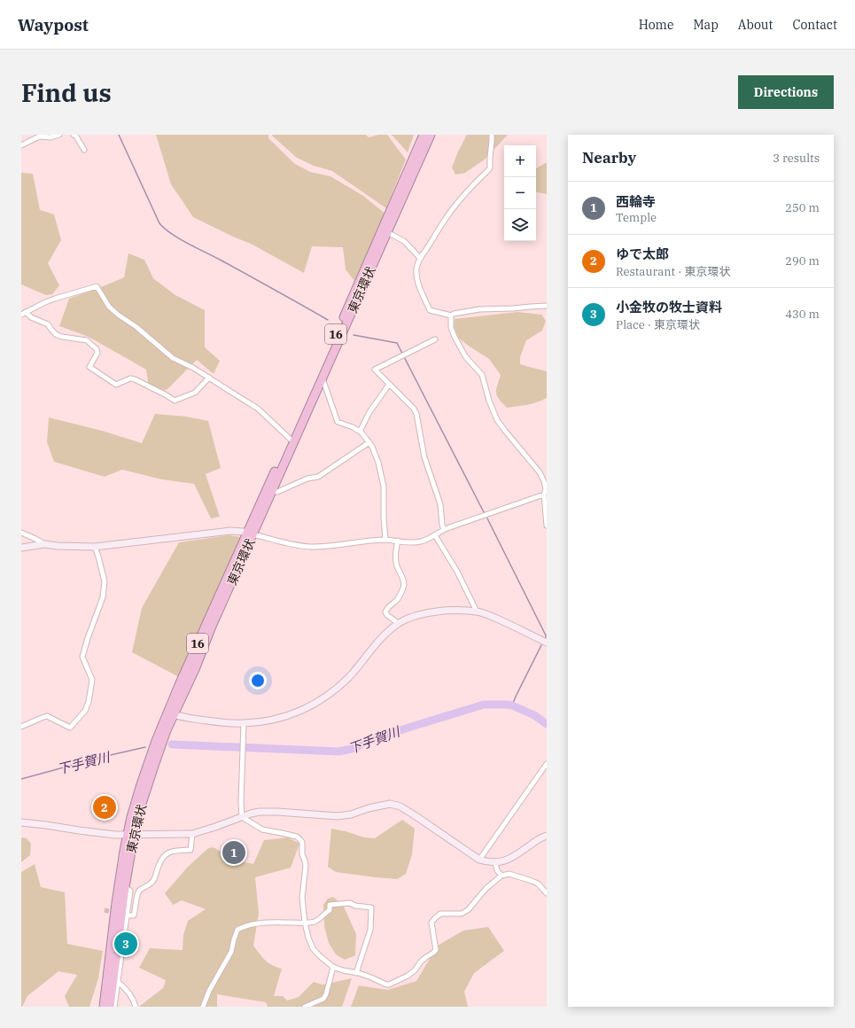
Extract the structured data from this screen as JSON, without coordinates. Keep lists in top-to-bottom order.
{
  "streets": {
    "highway": ["東京環状", "16"]
  },
  "water": ["下手賀川"],
  "page": {
    "header": "Waypost",
    "nav": [
      "Home",
      "Map",
      "About",
      "Contact"
    ],
    "buttons": "Directions",
    "title": "Find us",
    "heading": ["Nearby", "3 results"],
    "map_buttons": ["+", "−"],
    "list": [
      {
        "mark": "1",
        "name": "西輪寺",
        "note": "Temple",
        "value": "250 m"
      },
      {
        "mark": "2",
        "name": "ゆで太郎",
        "note": "Restaurant · 東京環状",
        "value": "290 m"
      },
      {
        "mark": "3",
        "name": "小金牧の牧士資料",
        "note": "Place · 東京環状",
        "value": "430 m"
      }
    ],
    "pins": ["2", "1", "3"]
  }
}
